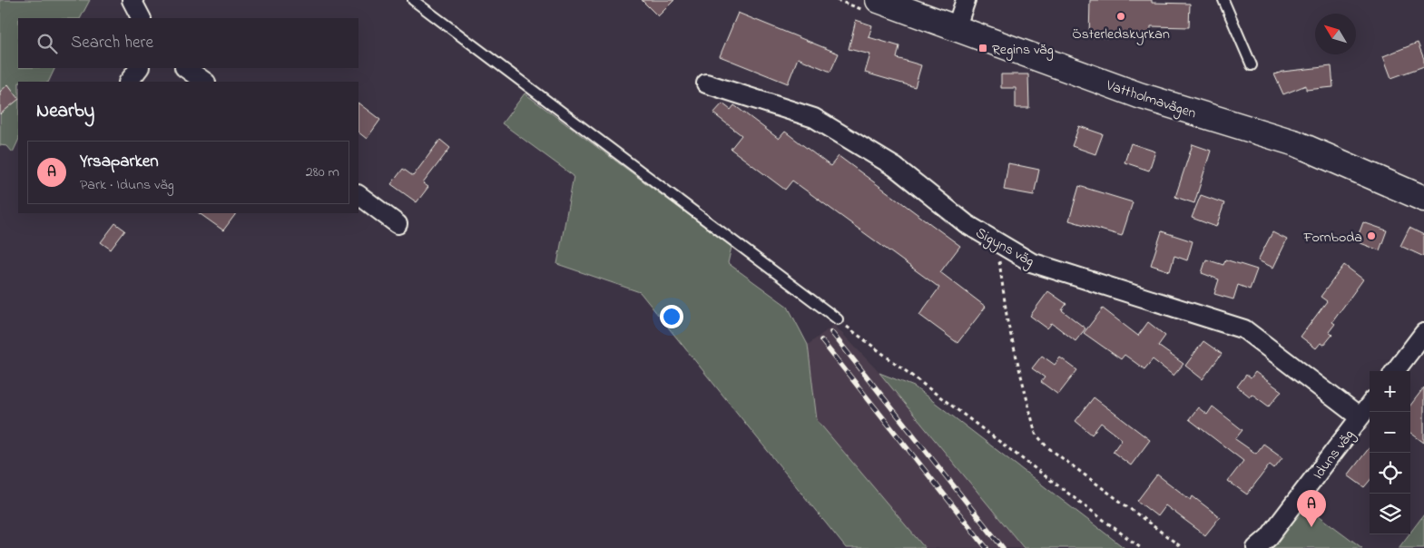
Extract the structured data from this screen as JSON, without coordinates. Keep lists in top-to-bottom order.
{
  "streets": {
    "main road": ["Vattholmavägen"],
    "street": ["Sigyns väg", "Iduns väg"]
  },
  "crossings": [
    ["Sigyns väg", "Iduns väg"]
  ],
  "places": {
    "other": ["Österledskyrkan", "Fornboda"],
    "transit": ["Regins väg"]
  },
  "north": "top left",
  "page": {
    "search": "Search here",
    "heading": "Nearby",
    "list": [
      {
        "mark": "A",
        "name": "Yrsaparken",
        "note": "Park · Iduns väg",
        "value": "280 m"
      }
    ],
    "map_buttons": ["+", "−"],
    "pins": "A"
  }
}
